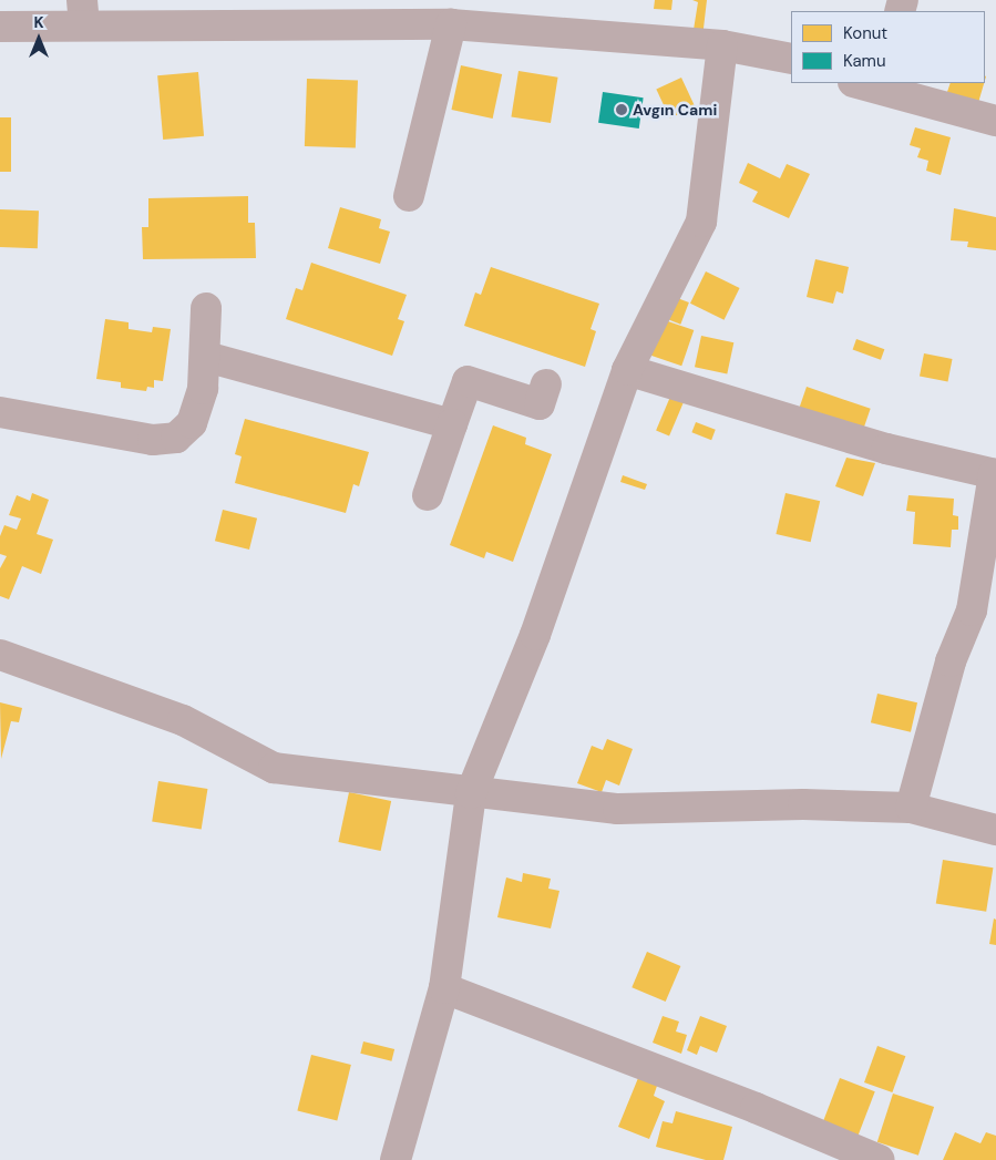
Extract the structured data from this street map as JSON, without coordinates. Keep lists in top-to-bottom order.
{
  "places": ["Avgın Cami"],
  "legend": ["Konut", "Kamu"],
  "north": "top"
}
